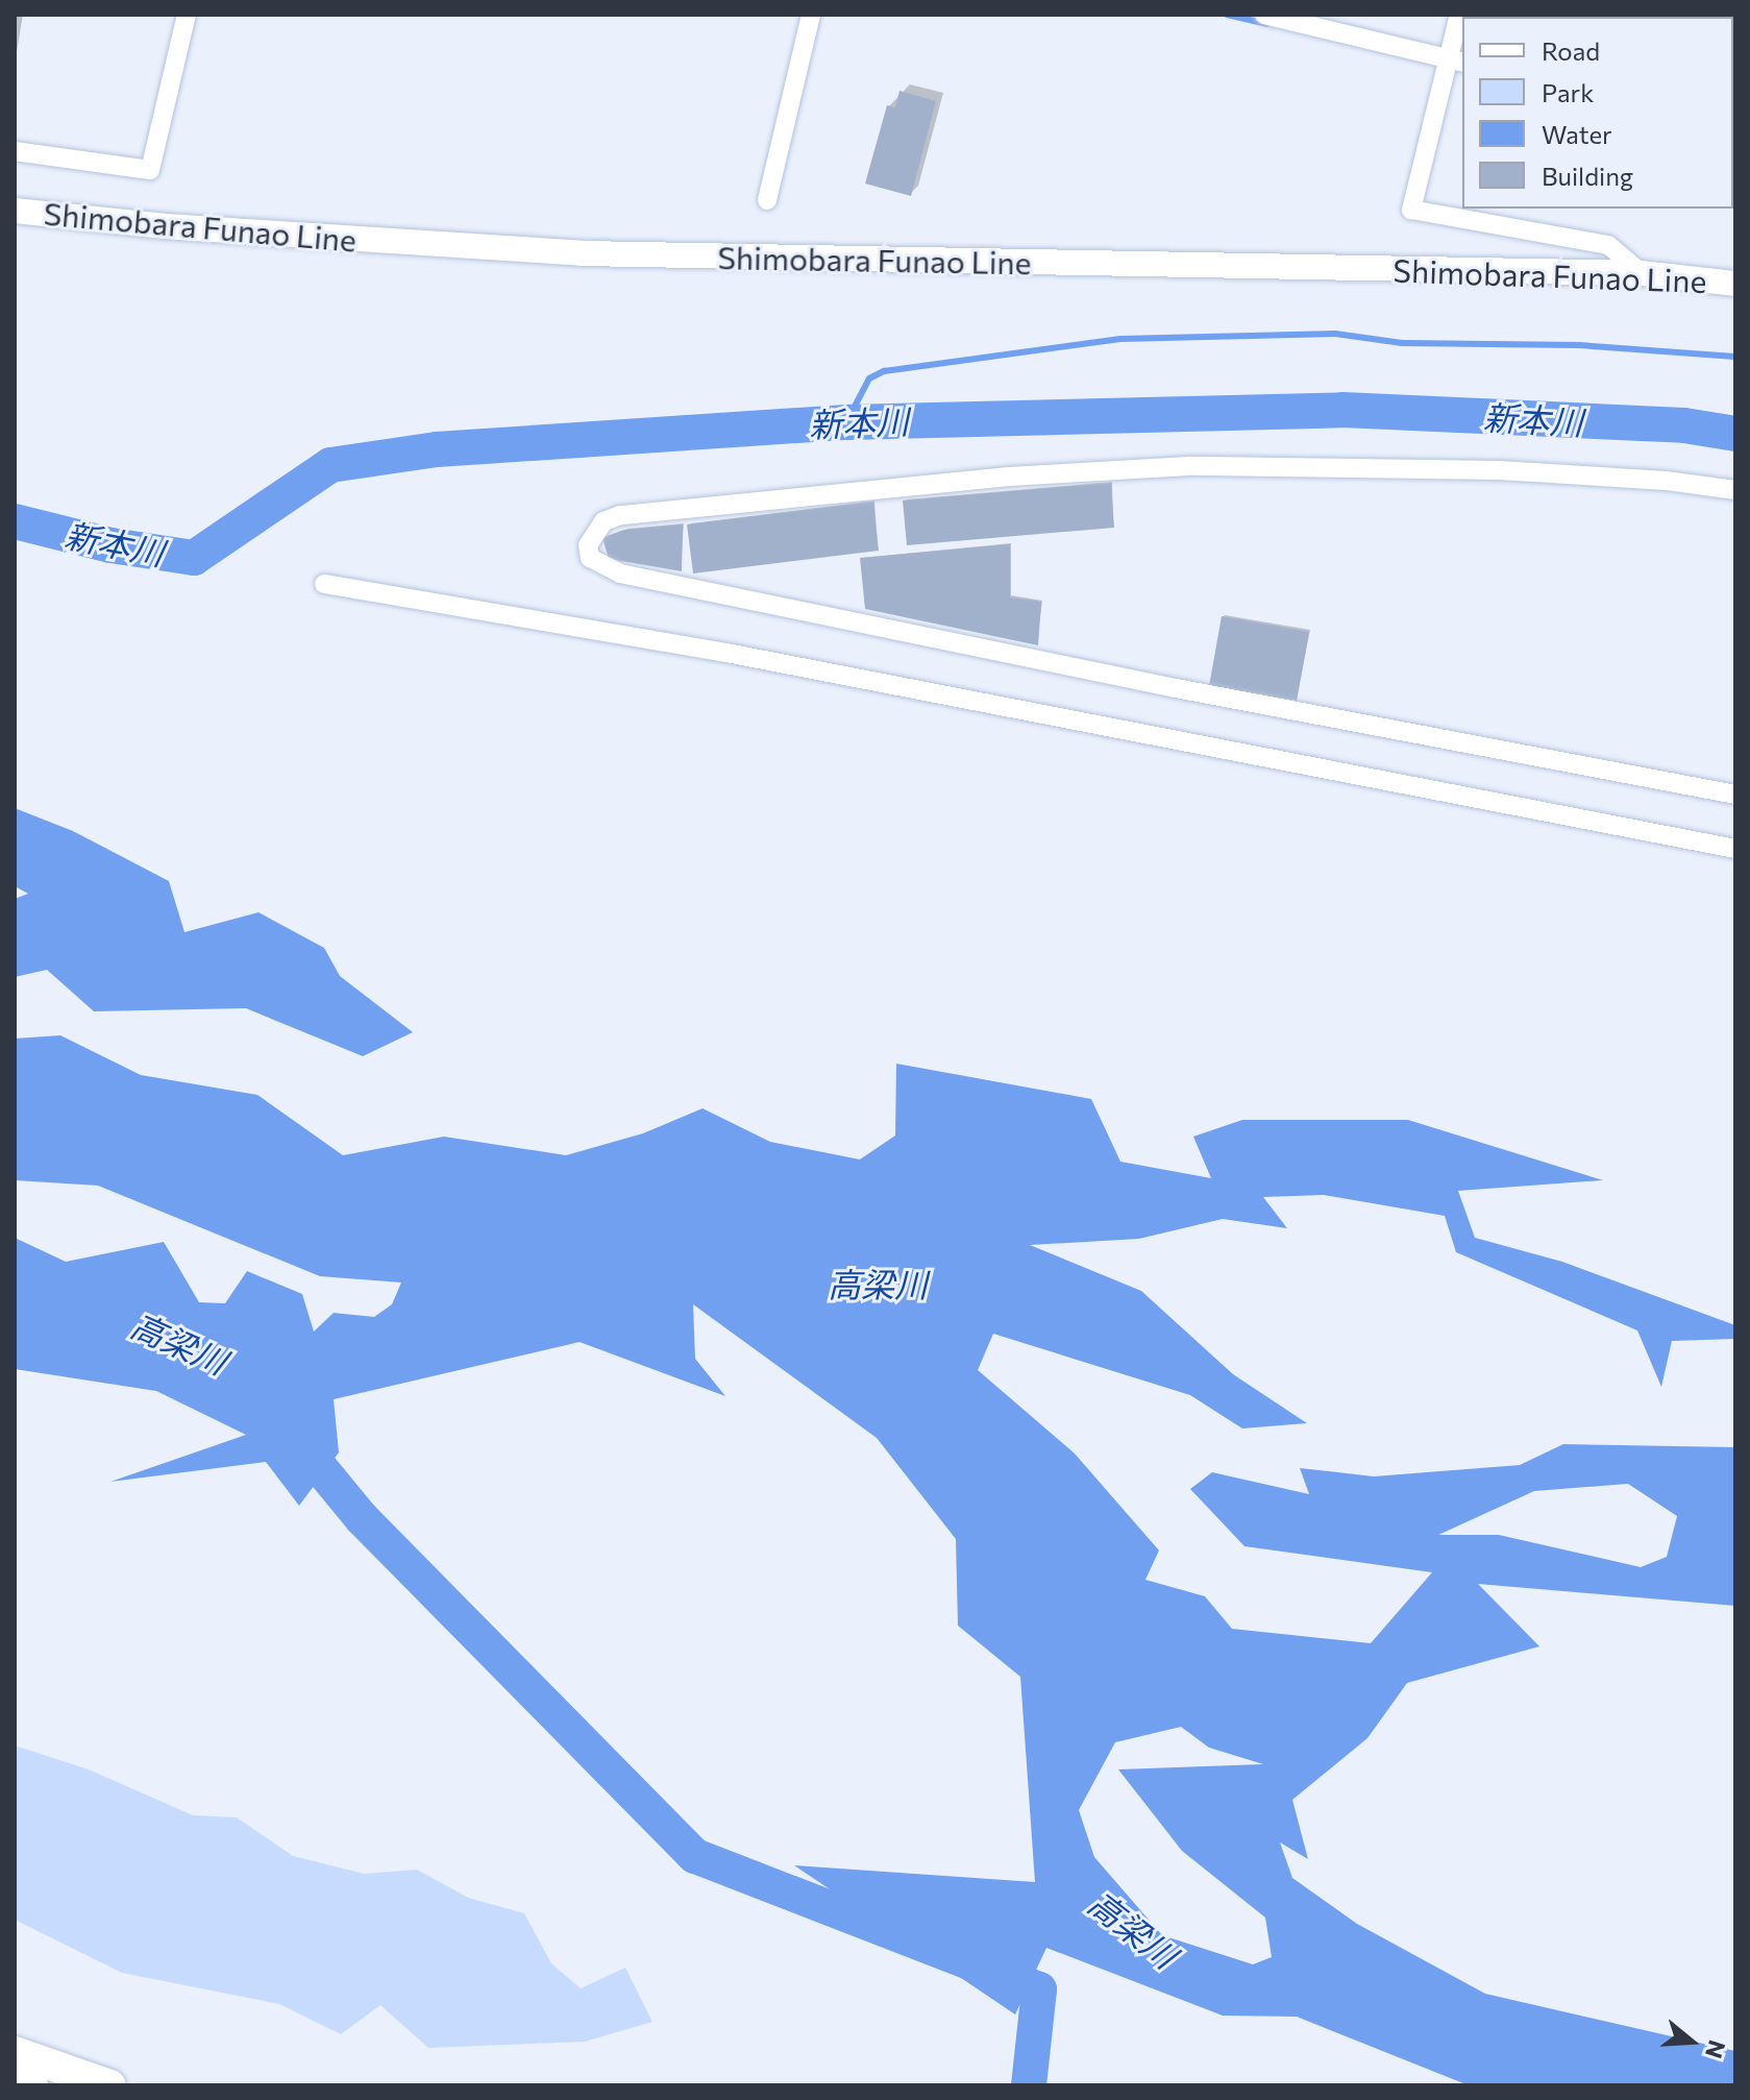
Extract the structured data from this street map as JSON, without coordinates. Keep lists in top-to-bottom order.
{
  "streets": {
    "main road": ["Shimobara Funao Line"]
  },
  "water": ["新本川", "高梁川"],
  "legend": [
    "Road",
    "Park",
    "Water",
    "Building"
  ],
  "north": "right"
}
